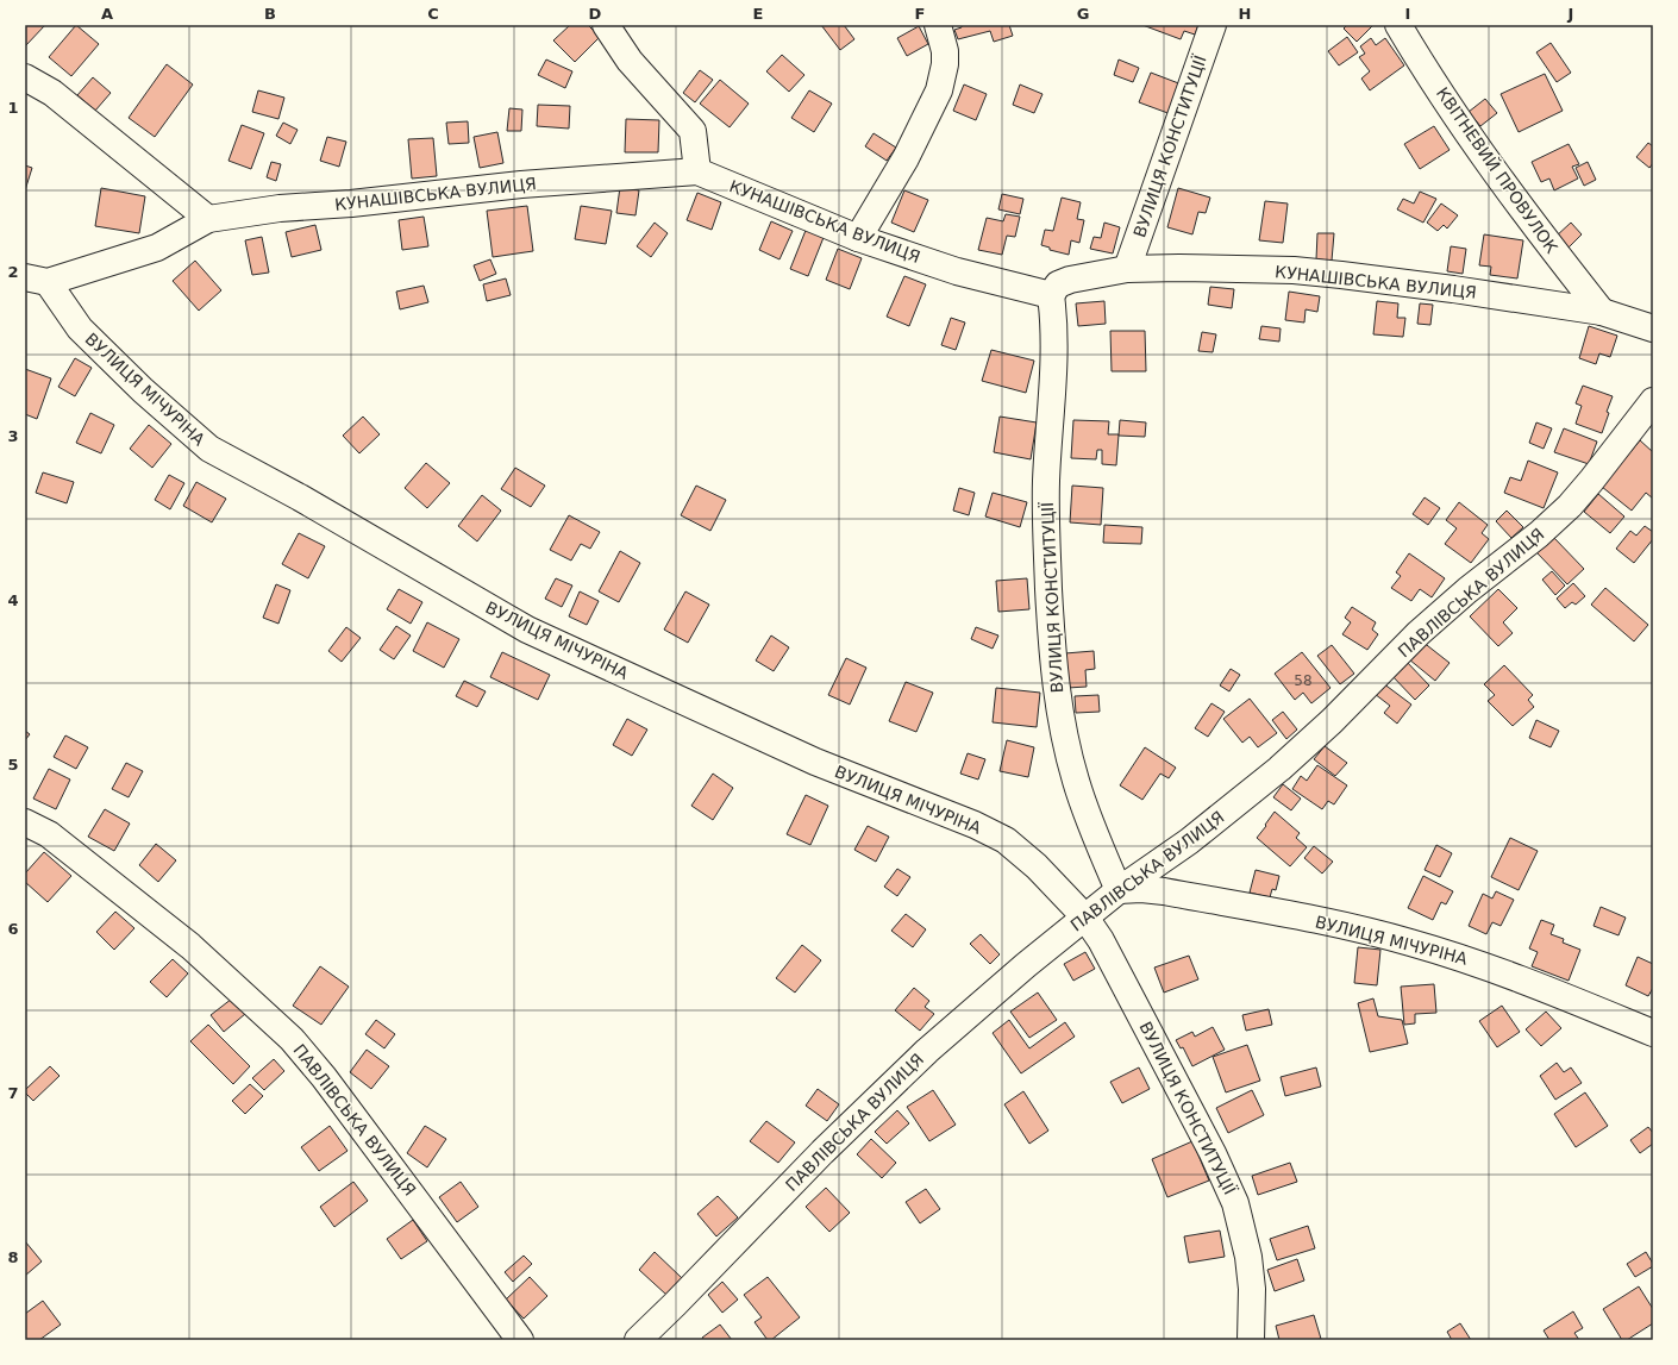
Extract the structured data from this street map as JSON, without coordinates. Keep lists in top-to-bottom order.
{
  "streets": {
    "street": [
      "ВУЛИЦЯ КОНСТИТУЦІЇ",
      "КВІТНЕВИЙ ПРОВУЛОК",
      "КУНАШІВСЬКА ВУЛИЦЯ",
      "ВУЛИЦЯ МІЧУРІНА",
      "ПАВЛІВСЬКА ВУЛИЦЯ"
    ]
  },
  "crossings": [
    ["ВУЛИЦЯ КОНСТИТУЦІЇ", "КУНАШІВСЬКА ВУЛИЦЯ"],
    ["ВУЛИЦЯ КОНСТИТУЦІЇ", "ВУЛИЦЯ МІЧУРІНА"],
    ["ВУЛИЦЯ КОНСТИТУЦІЇ", "ПАВЛІВСЬКА ВУЛИЦЯ"],
    ["КВІТНЕВИЙ ПРОВУЛОК", "КУНАШІВСЬКА ВУЛИЦЯ"],
    ["КУНАШІВСЬКА ВУЛИЦЯ", "ВУЛИЦЯ МІЧУРІНА"],
    ["ВУЛИЦЯ МІЧУРІНА", "ПАВЛІВСЬКА ВУЛИЦЯ"]
  ],
  "house_numbers": ["58"],
  "grid": {
    "columns": [
      "A",
      "B",
      "C",
      "D",
      "E",
      "F",
      "G",
      "H",
      "I",
      "J"
    ],
    "rows": [
      "1",
      "2",
      "3",
      "4",
      "5",
      "6",
      "7",
      "8"
    ]
  }
}
